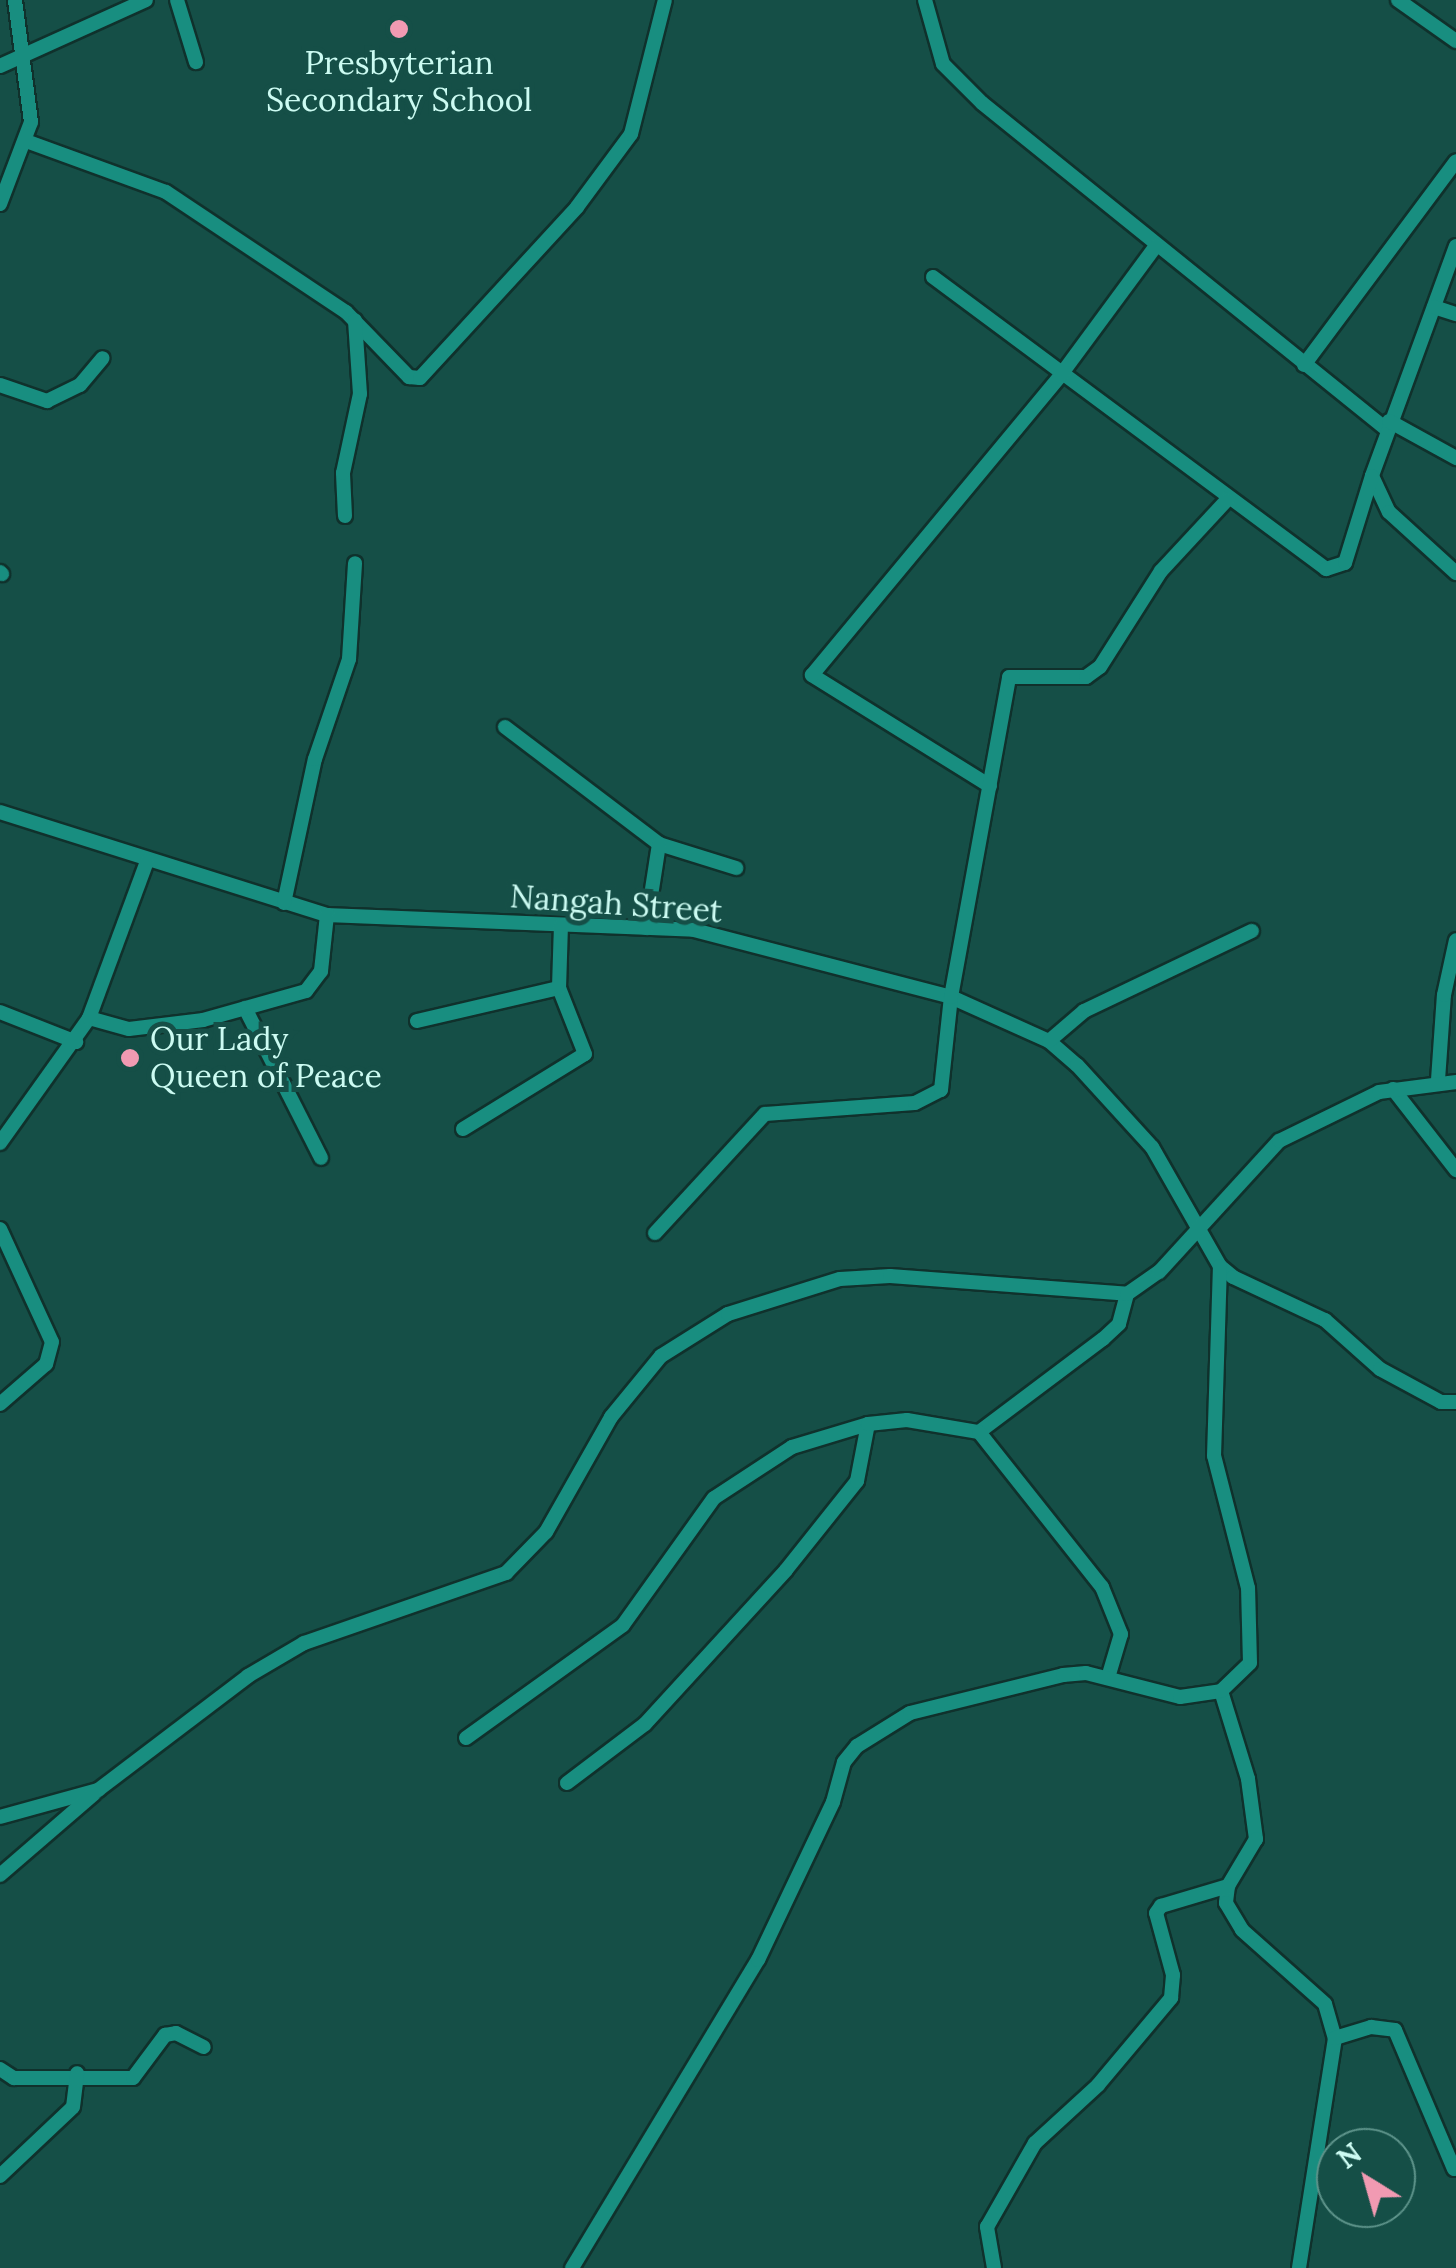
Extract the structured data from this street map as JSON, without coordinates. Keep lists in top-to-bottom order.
{
  "streets": {
    "street": ["Nangah Street"]
  },
  "places": ["Presbyterian Secondary School", "Our Lady Queen of Peace"],
  "north": "top left"
}
